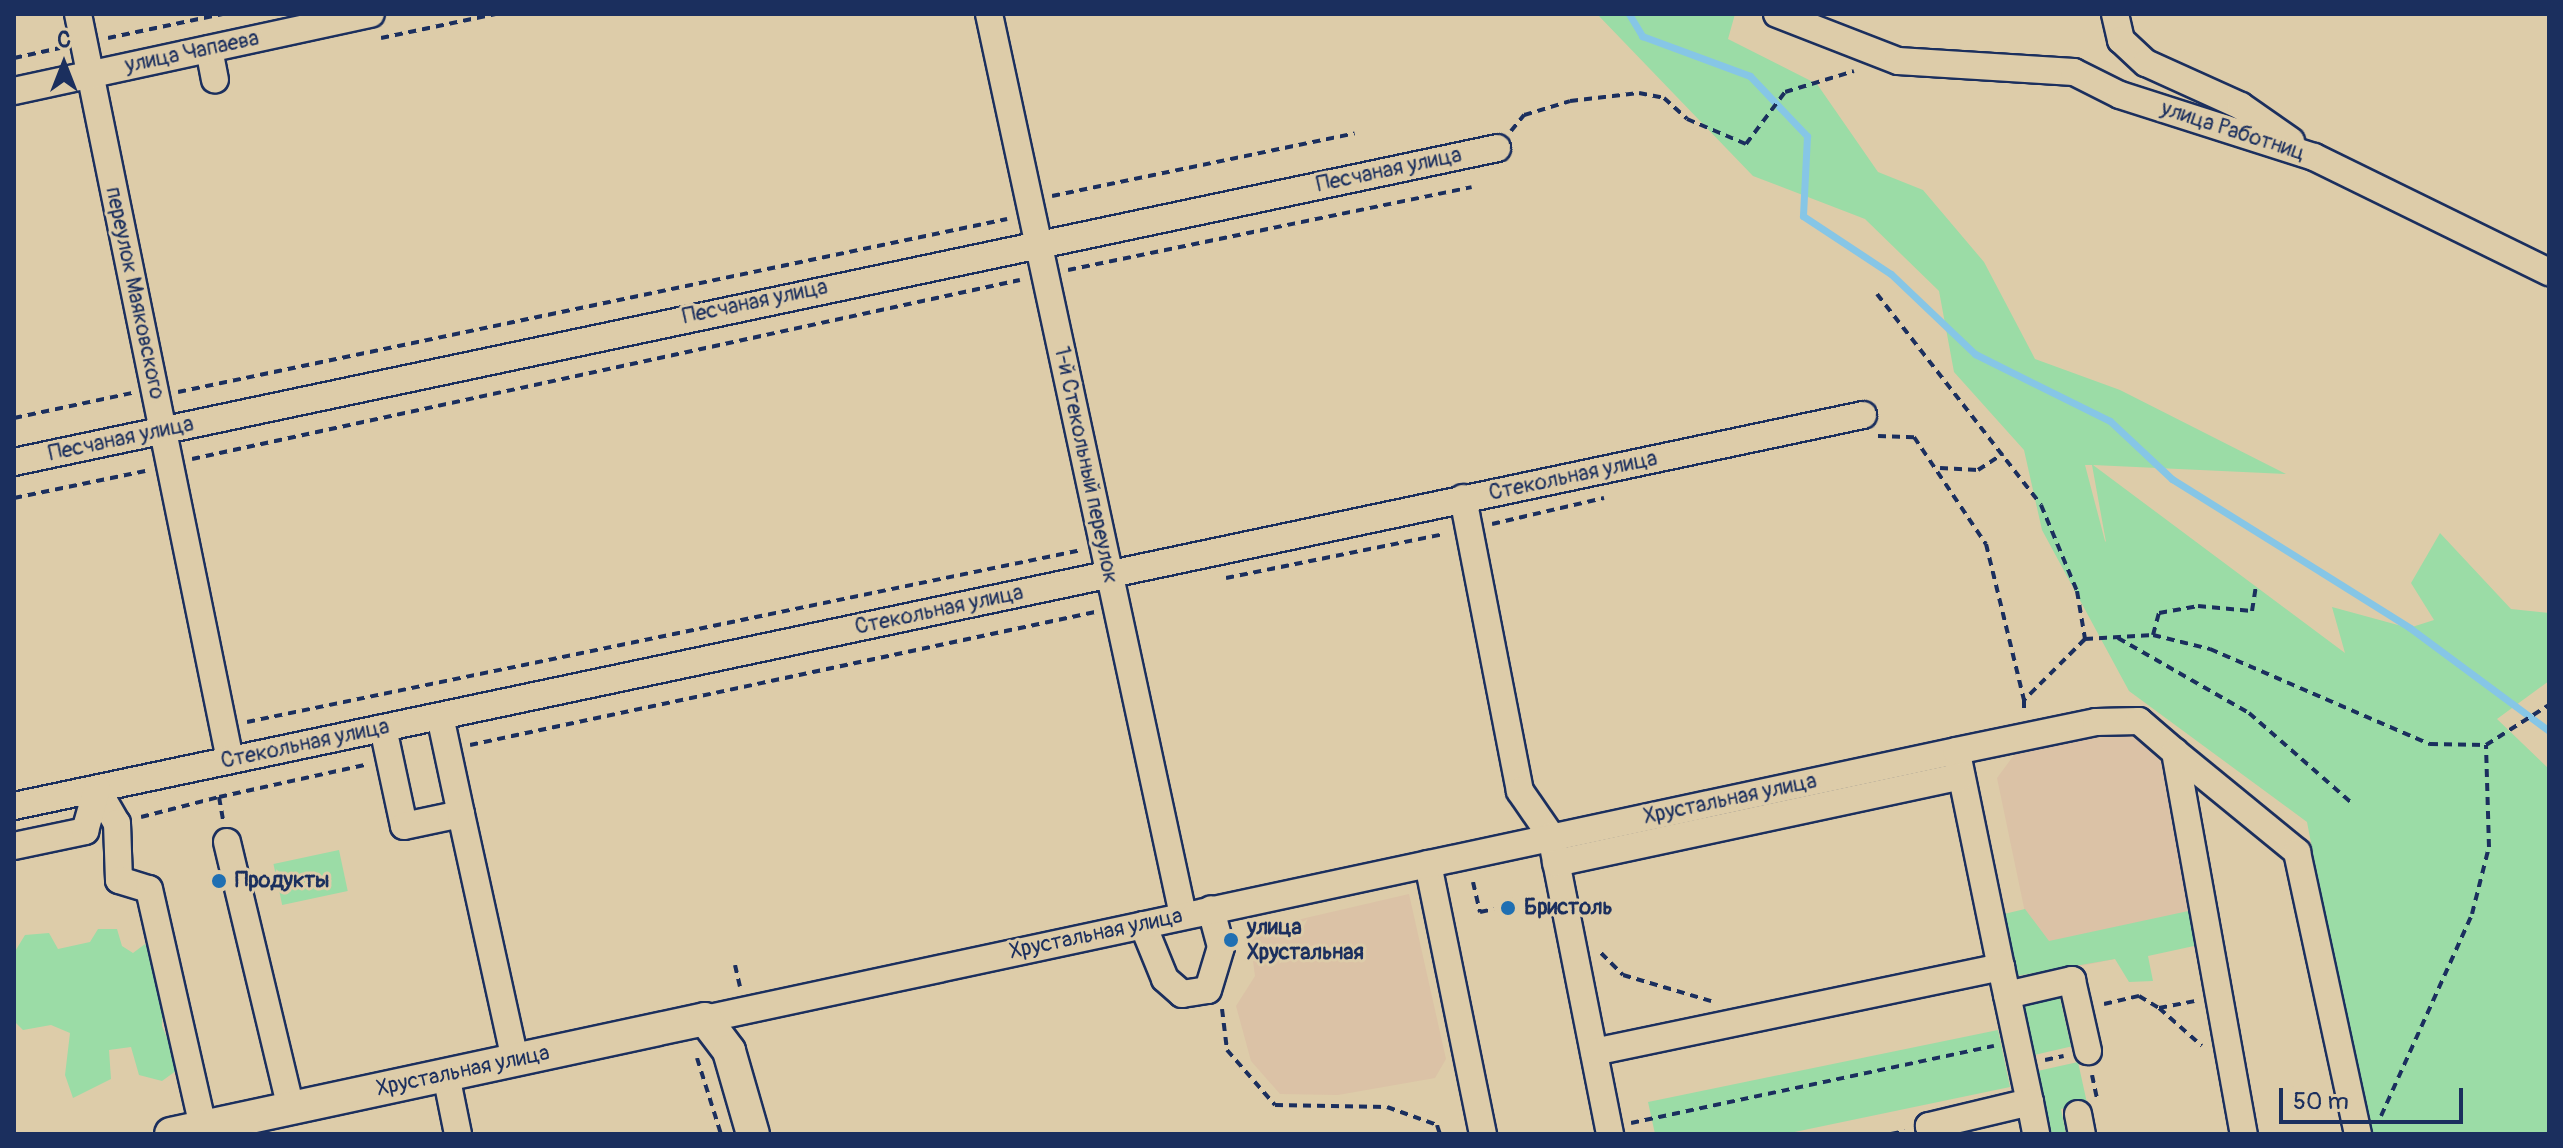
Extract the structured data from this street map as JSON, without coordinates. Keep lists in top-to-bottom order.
{
  "streets": {
    "main road": ["Хрустальная улица"],
    "street": [
      "улица Чапаева",
      "улица Работниц",
      "Песчаная улица",
      "переулок Маяковского",
      "1-й Стекольный переулок",
      "Стекольная улица"
    ]
  },
  "crossings": [
    ["улица Чапаева", "переулок Маяковского"],
    ["Песчаная улица", "переулок Маяковского"],
    ["Песчаная улица", "1-й Стекольный переулок"],
    ["переулок Маяковского", "Стекольная улица"],
    ["1-й Стекольный переулок", "Стекольная улица"],
    ["1-й Стекольный переулок", "Хрустальная улица"]
  ],
  "places": ["Продукты", "Бристоль", "улица Хрустальная"],
  "scale_bar": "50 m",
  "north": "top"
}
